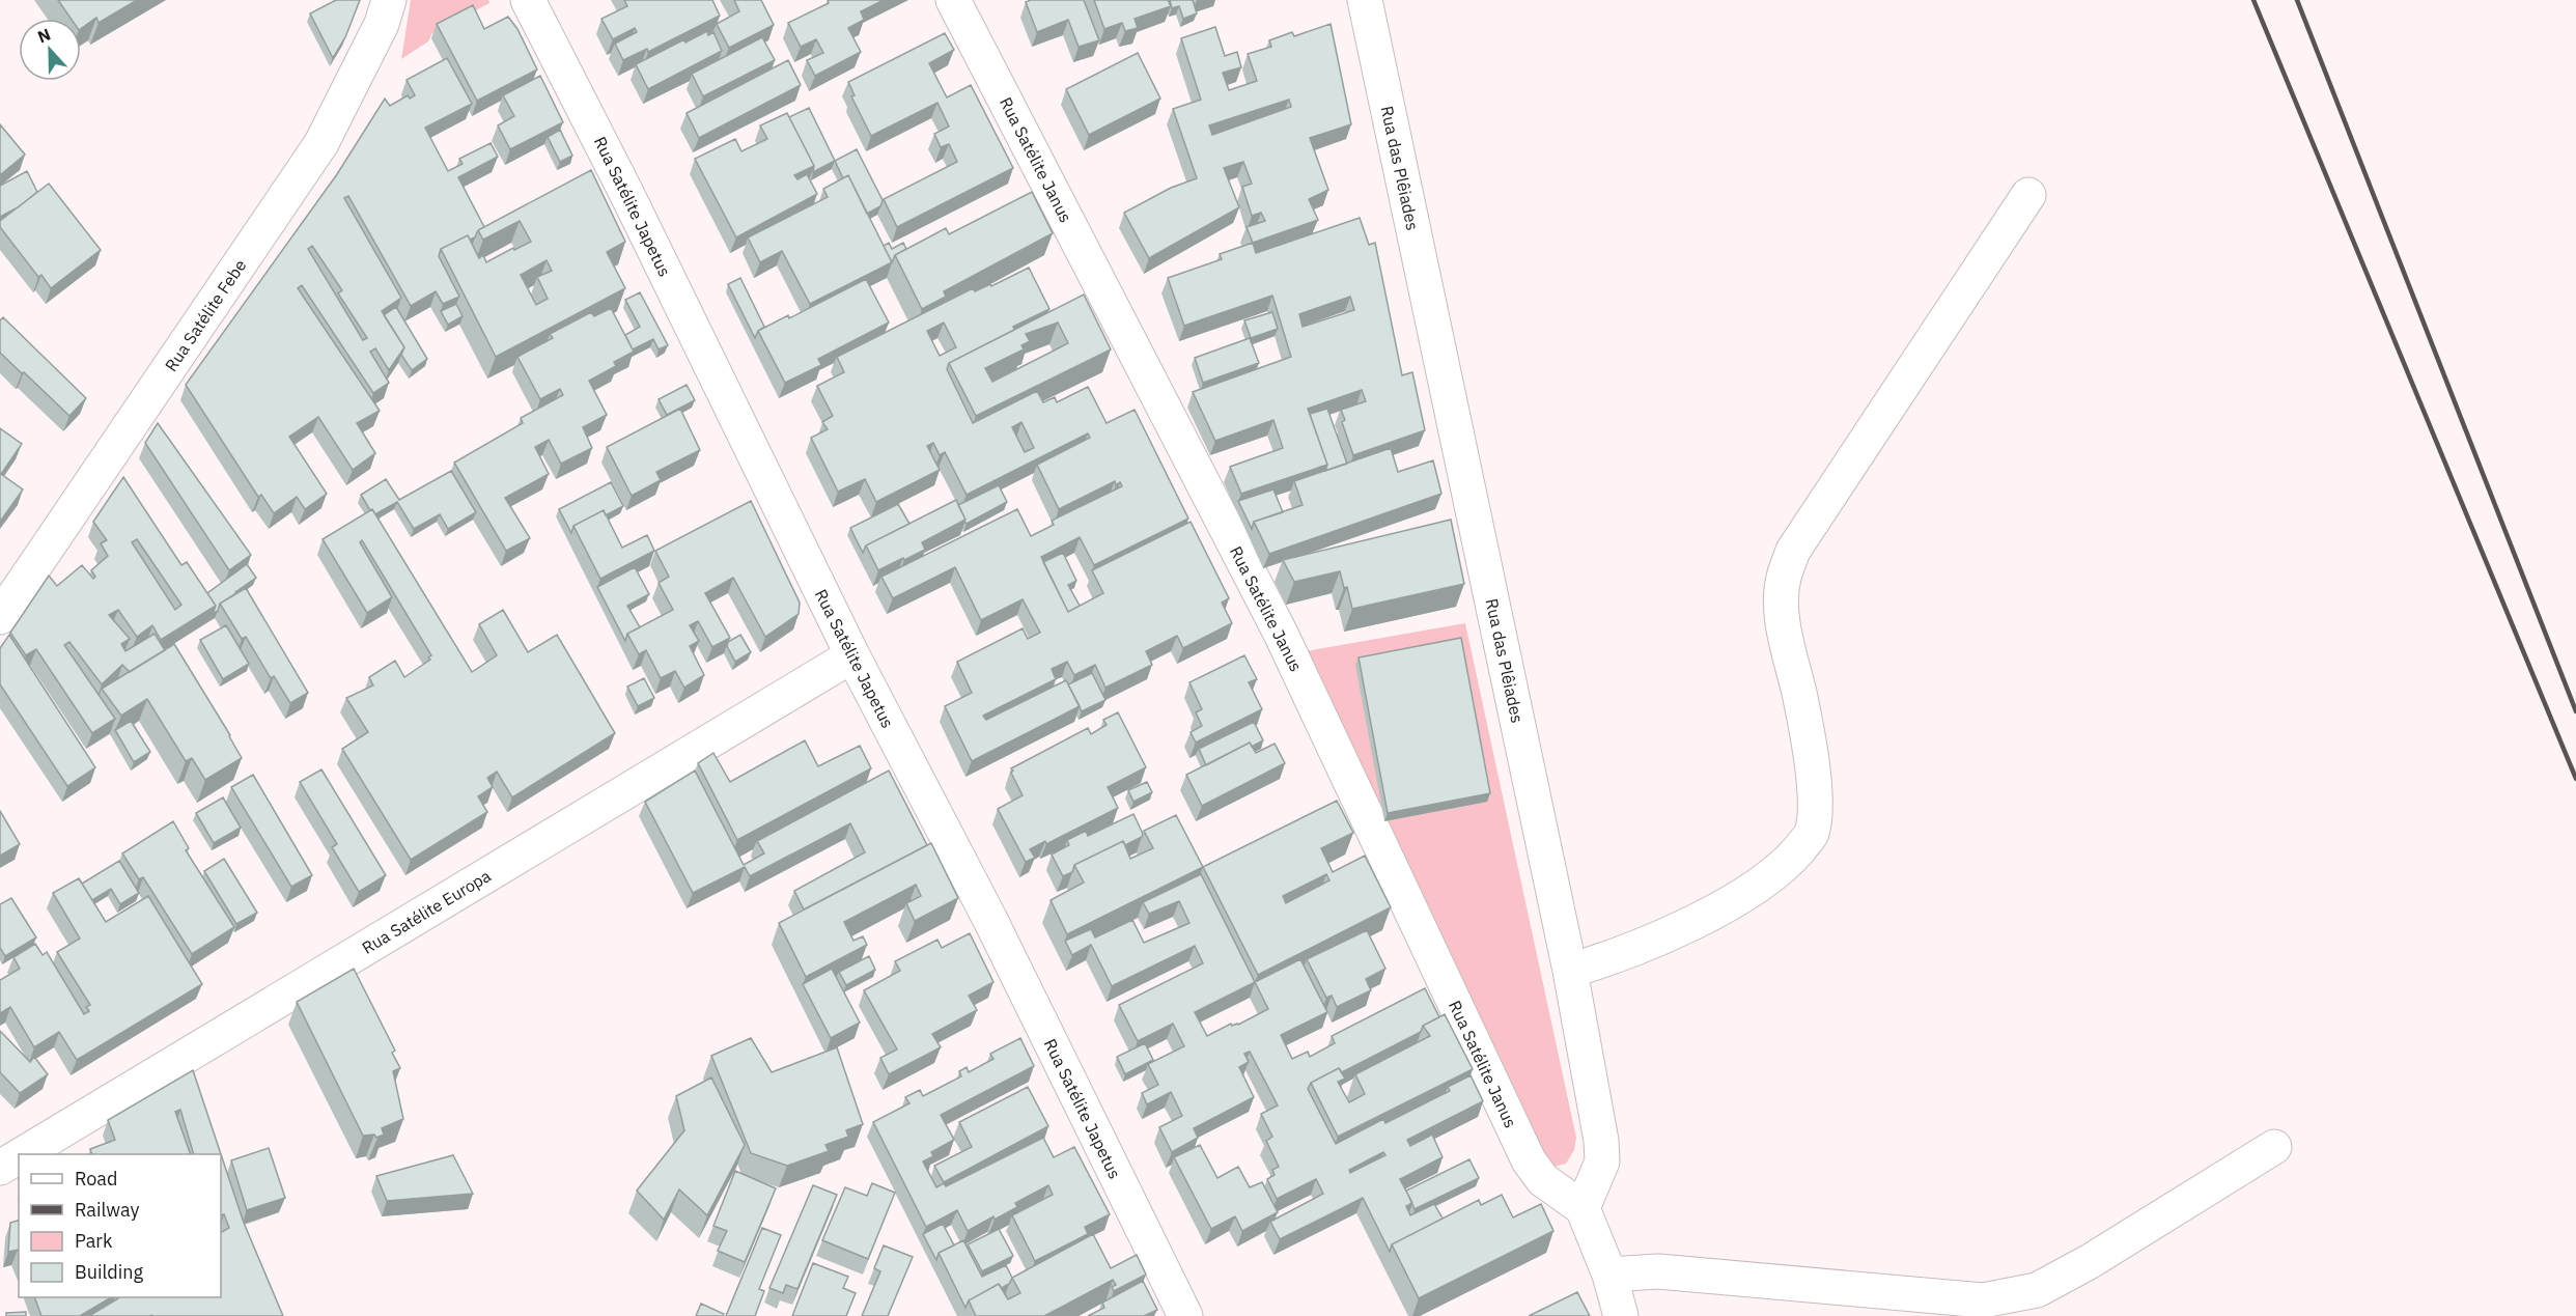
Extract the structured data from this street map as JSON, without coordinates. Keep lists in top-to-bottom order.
{
  "streets": {
    "street": [
      "Rua Satélite Janus",
      "Rua das Plêiades",
      "Rua Satélite Japetus",
      "Rua Satélite Febe",
      "Rua Satélite Europa"
    ]
  },
  "crossings": [
    ["Rua Satélite Janus", "Rua das Plêiades"],
    ["Rua Satélite Japetus", "Rua Satélite Europa"]
  ],
  "legend": [
    "Road",
    "Railway",
    "Park",
    "Building"
  ],
  "north": "top"
}
